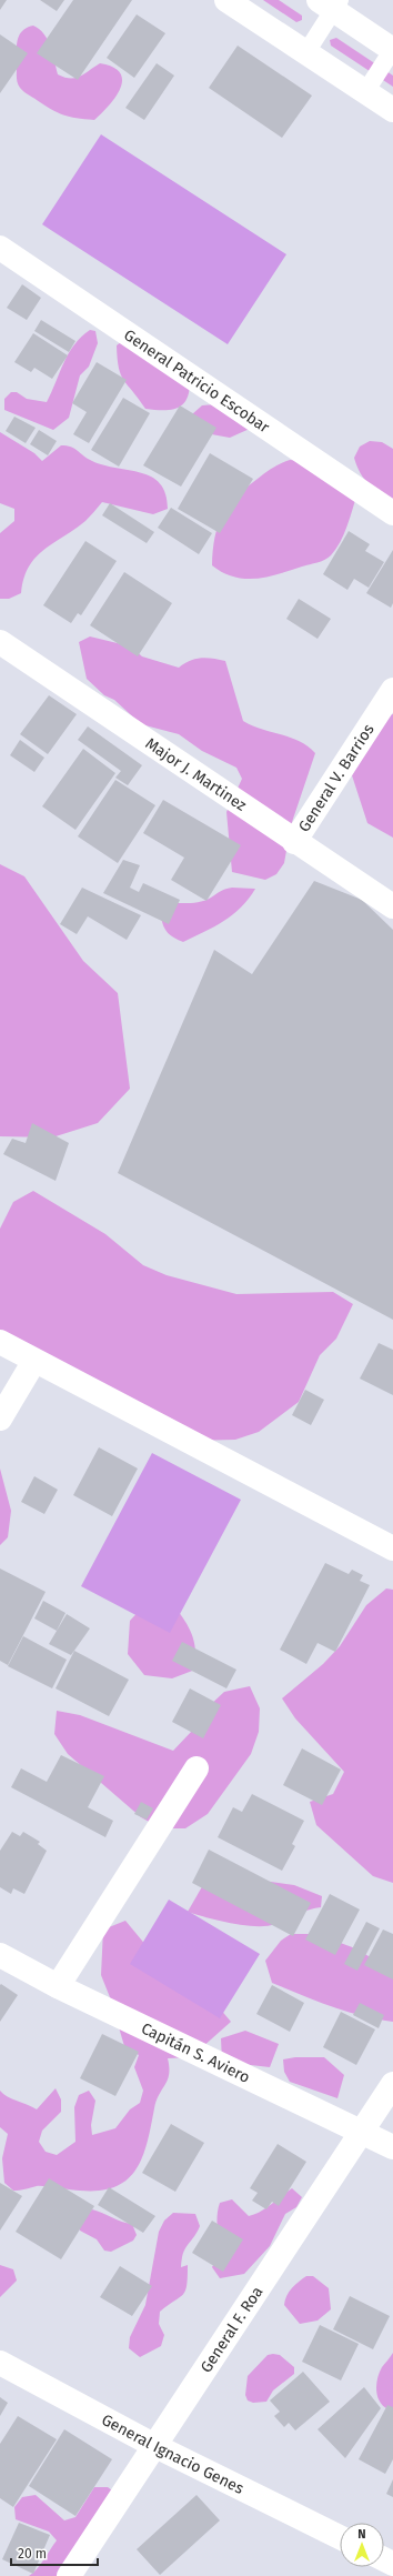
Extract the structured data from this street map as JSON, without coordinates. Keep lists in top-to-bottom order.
{
  "streets": {
    "street": [
      "General Patricio Escobar",
      "Major J. Martinez",
      "General V. Barrios",
      "Capitán S. Aviero",
      "General F. Roa",
      "General Ignacio Genes"
    ]
  },
  "crossings": [
    ["Major J. Martinez", "General V. Barrios"],
    ["Capitán S. Aviero", "General F. Roa"],
    ["General F. Roa", "General Ignacio Genes"]
  ],
  "scale_bar": "20 m",
  "north": "top"
}
